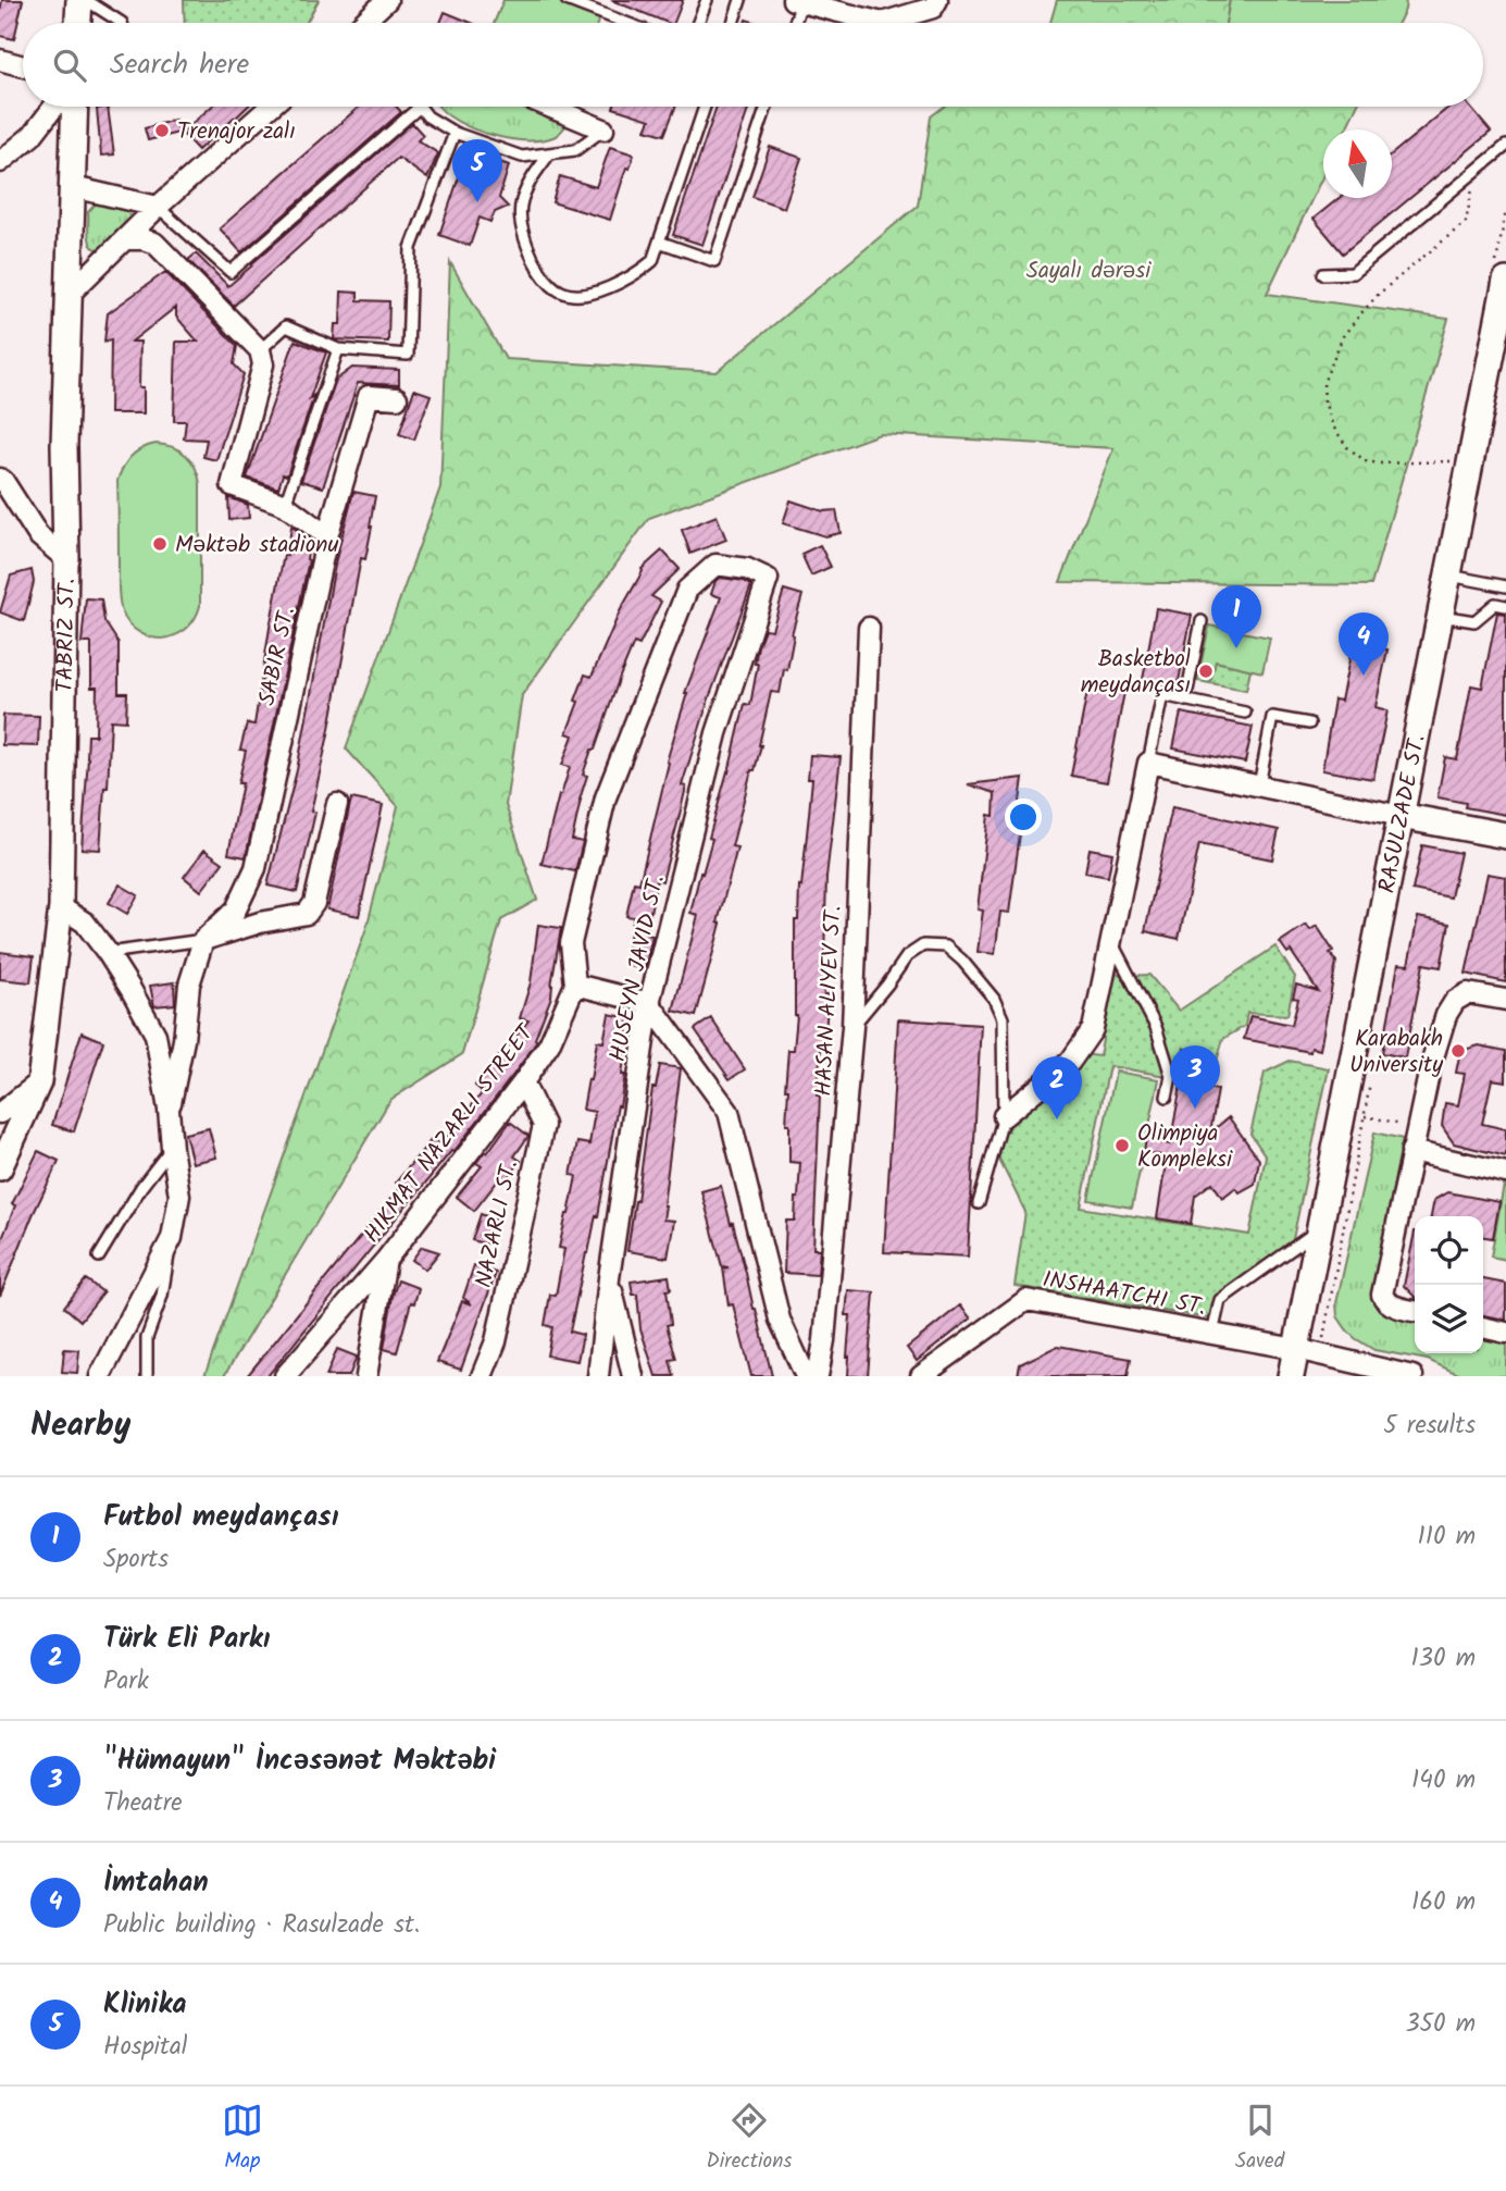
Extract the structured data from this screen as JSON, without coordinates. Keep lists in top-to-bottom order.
{
  "streets": {
    "main road": ["TABRIZ ST.", "RASULZADE ST."],
    "street": [
      "SABIR ST.",
      "HUSEYN JAVID ST.",
      "HASAN ALIYEV ST.",
      "HIKMAT NAZARLI STREET",
      "NAZARLI ST.",
      "INSHAATCHI ST."
    ]
  },
  "crossings": [
    ["RASULZADE ST.", "INSHAATCHI ST."],
    ["HUSEYN JAVID ST.", "HIKMAT NAZARLI STREET"],
    ["HIKMAT NAZARLI STREET", "NAZARLI ST."]
  ],
  "parks": ["Sayalı dərəsi"],
  "places": [
    "Trenajor zalı",
    "Məktəb stadionu",
    "Basketbol meydançası",
    "Karabakh University",
    "Olimpiya Kompleksi"
  ],
  "north": "top",
  "page": {
    "search": "Search here",
    "pins": [
      "5",
      "1",
      "4",
      "3",
      "2"
    ],
    "heading": ["Nearby", "5 results"],
    "list": [
      {
        "mark": "1",
        "name": "Futbol meydançası",
        "note": "Sports",
        "value": "110 m"
      },
      {
        "mark": "2",
        "name": "Türk Eli Parkı",
        "note": "Park",
        "value": "130 m"
      },
      {
        "mark": "3",
        "name": "\"Hümayun\" İncəsənət Məktəbi",
        "note": "Theatre",
        "value": "140 m"
      },
      {
        "mark": "4",
        "name": "İmtahan",
        "note": "Public building · Rasulzade st.",
        "value": "160 m"
      },
      {
        "mark": "5",
        "name": "Klinika",
        "note": "Hospital",
        "value": "350 m"
      }
    ],
    "nav": ["Map", "Directions", "Saved"]
  }
}
